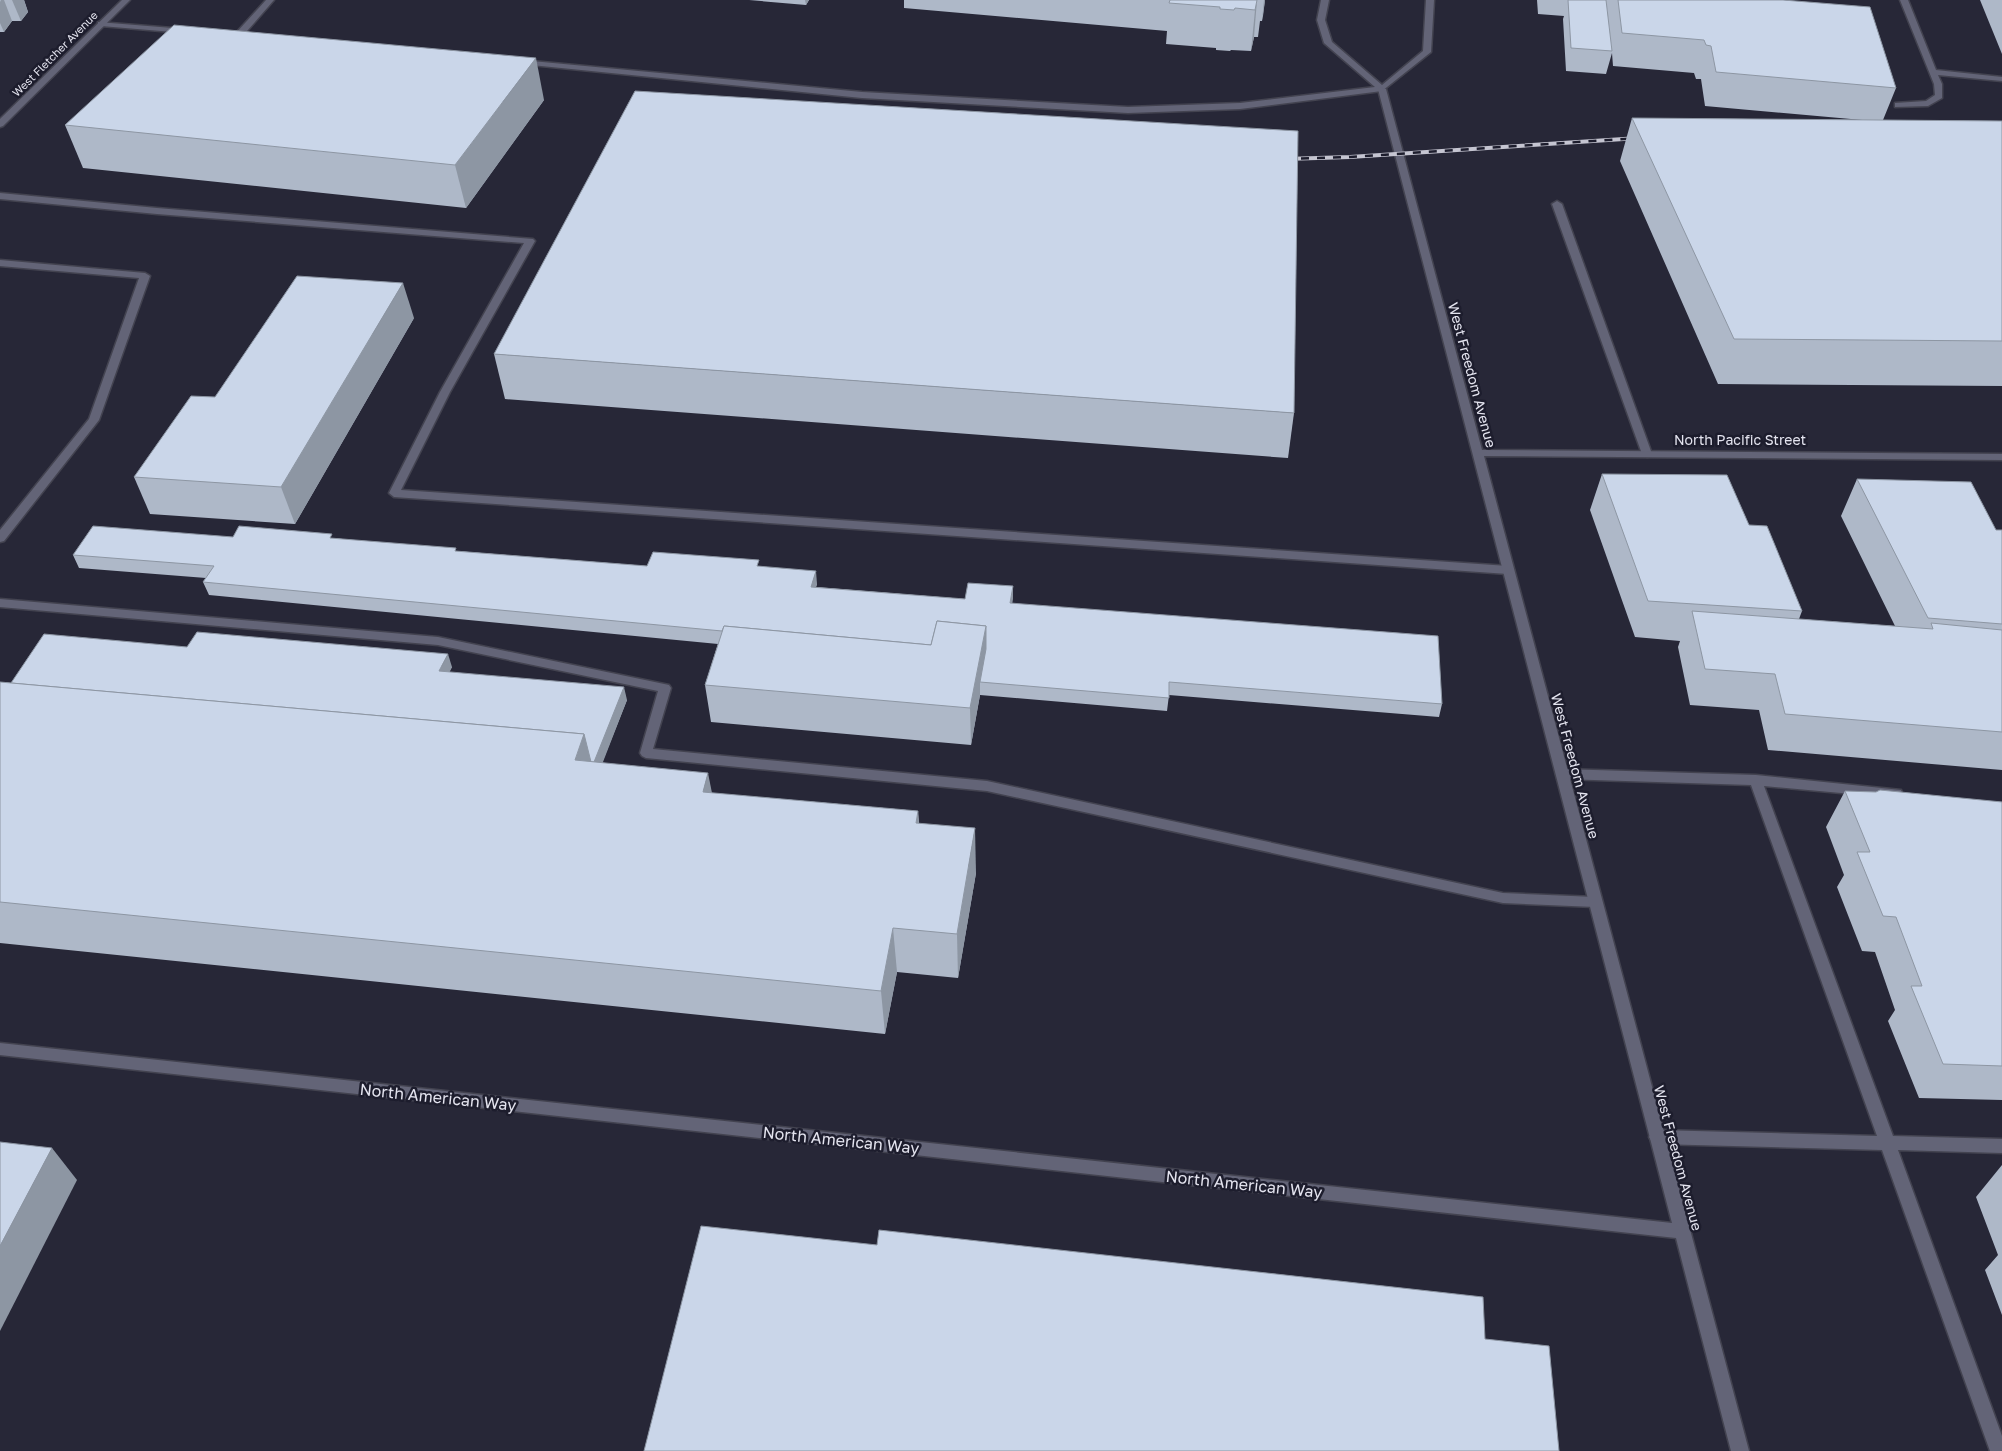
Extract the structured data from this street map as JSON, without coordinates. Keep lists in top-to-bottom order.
{
  "streets": {
    "street": [
      "West Fletcher Avenue",
      "West Freedom Avenue",
      "North Pacific Street",
      "North American Way"
    ]
  },
  "crossings": [
    ["West Freedom Avenue", "North Pacific Street"],
    ["West Freedom Avenue", "North American Way"]
  ]
}
